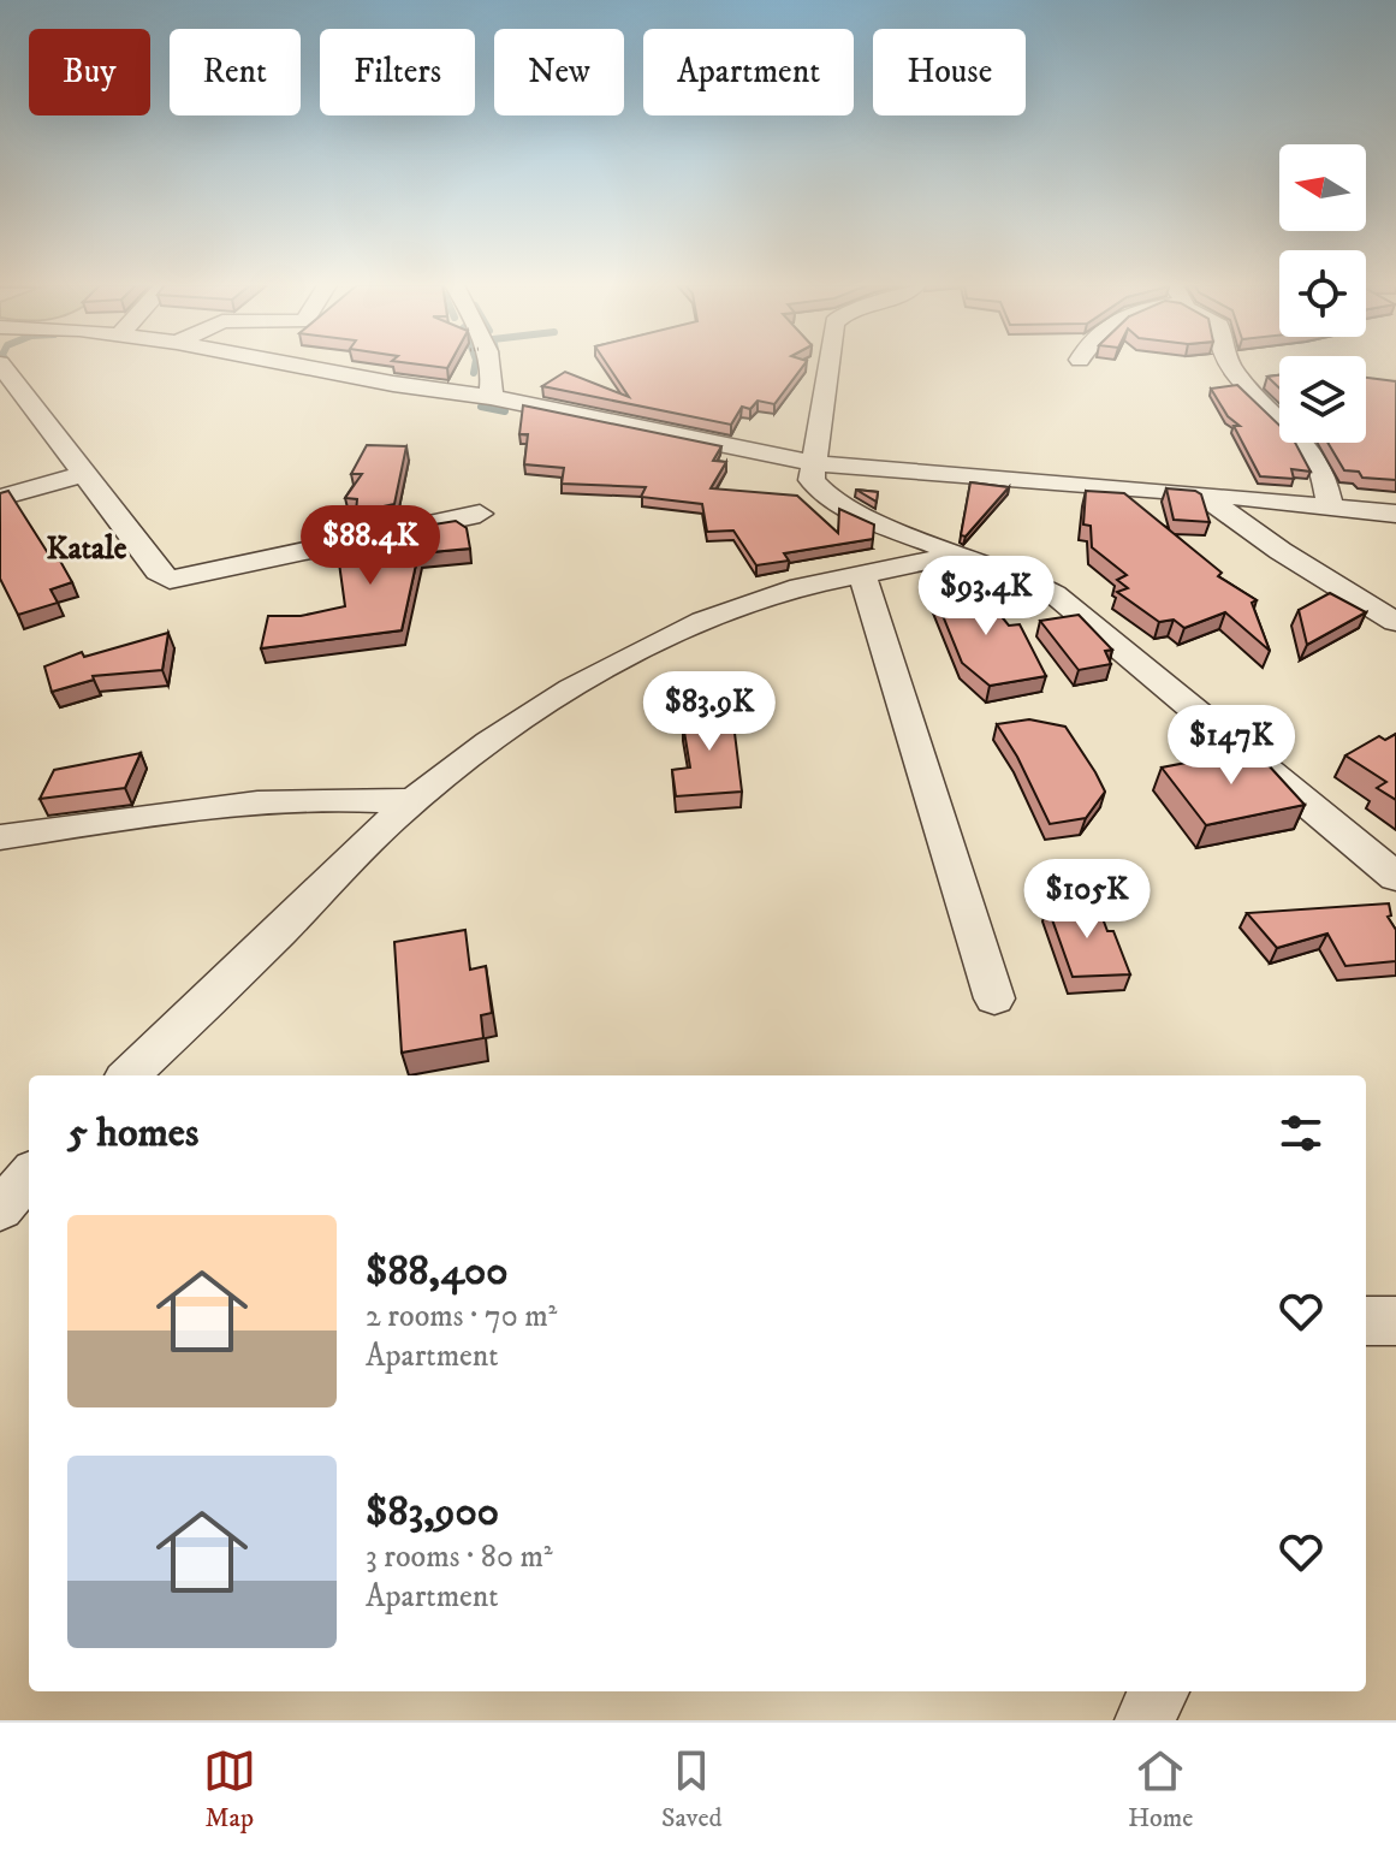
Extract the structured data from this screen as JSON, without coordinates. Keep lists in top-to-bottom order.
{
  "districts": ["Katale"],
  "north": "left",
  "page": {
    "chip": [
      "Buy",
      "Rent",
      "Filters",
      "New",
      "Apartment",
      "House"
    ],
    "price": [
      "$88.4K",
      "$93.4K",
      "$83.9K",
      "$147K",
      "$105K"
    ],
    "heading": "5 homes",
    "list": [
      {
        "name": "$88,400",
        "note": "2 rooms · 70 m² · Apartment"
      },
      {
        "name": "$83,900",
        "note": "3 rooms · 80 m² · Apartment"
      }
    ],
    "tabs": ["Map", "Saved", "Home"]
  }
}
